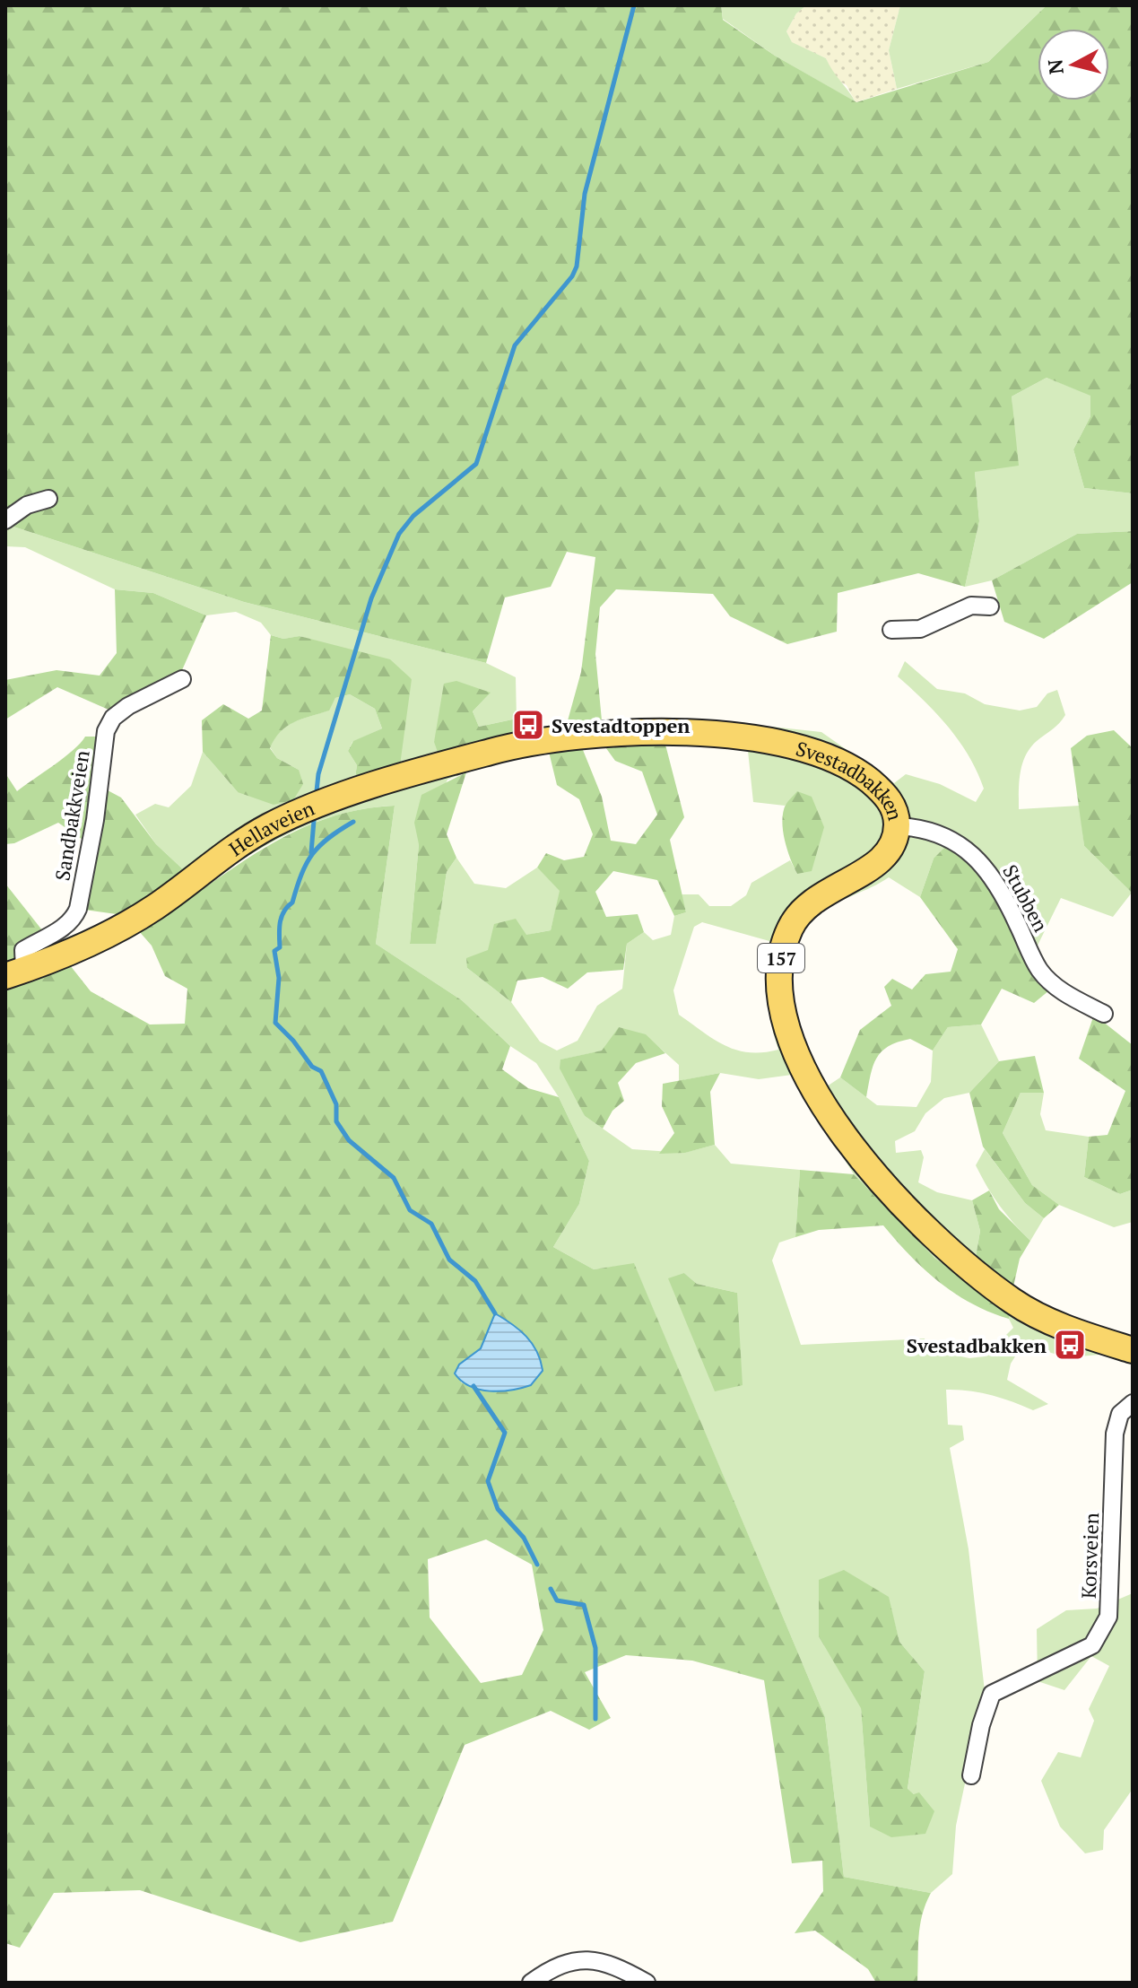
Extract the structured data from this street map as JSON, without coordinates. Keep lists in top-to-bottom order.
{
  "streets": {
    "main road": ["Svestadbakken", "Hellaveien", "157"],
    "street": ["Sandbakkveien", "Stubben", "Korsveien"]
  },
  "crossings": [
    ["Svestadbakken", "Hellaveien"],
    ["Svestadbakken", "Stubben"],
    ["Sandbakkveien", "Hellaveien"]
  ],
  "places": {
    "bus stop": ["Svestadtoppen", "Svestadbakken"]
  },
  "north": "left"
}
